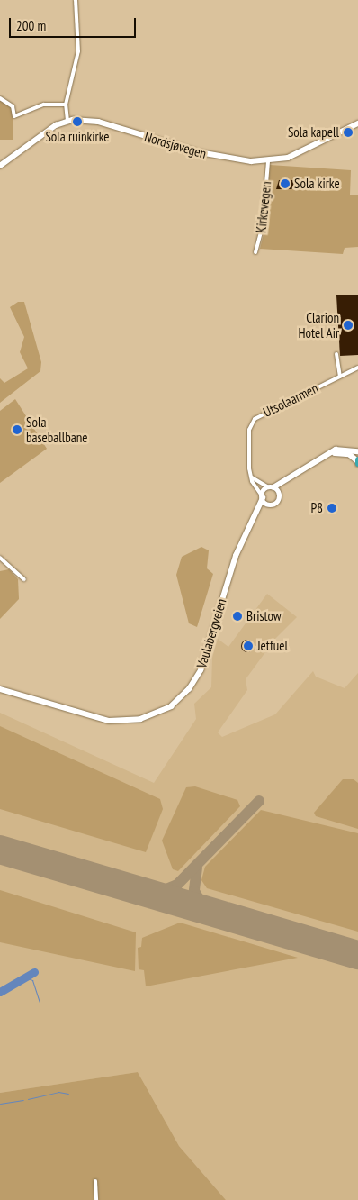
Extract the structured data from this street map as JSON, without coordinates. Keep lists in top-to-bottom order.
{
  "streets": {
    "main road": ["Nordsjøvegen", "Vaulabergveien"],
    "street": ["Kirkevegen", "Utsolaarmen"]
  },
  "crossings": [
    ["Nordsjøvegen", "Kirkevegen"],
    ["Utsolaarmen", "Vaulabergveien"]
  ],
  "places": [
    "Sola ruinkirke",
    "Sola kapell",
    "Sola kirke",
    "Clarion Hotel Air",
    "Sola baseballbane",
    "P8",
    "Bristow",
    "Jetfuel"
  ],
  "scale_bar": "200 m"
}
